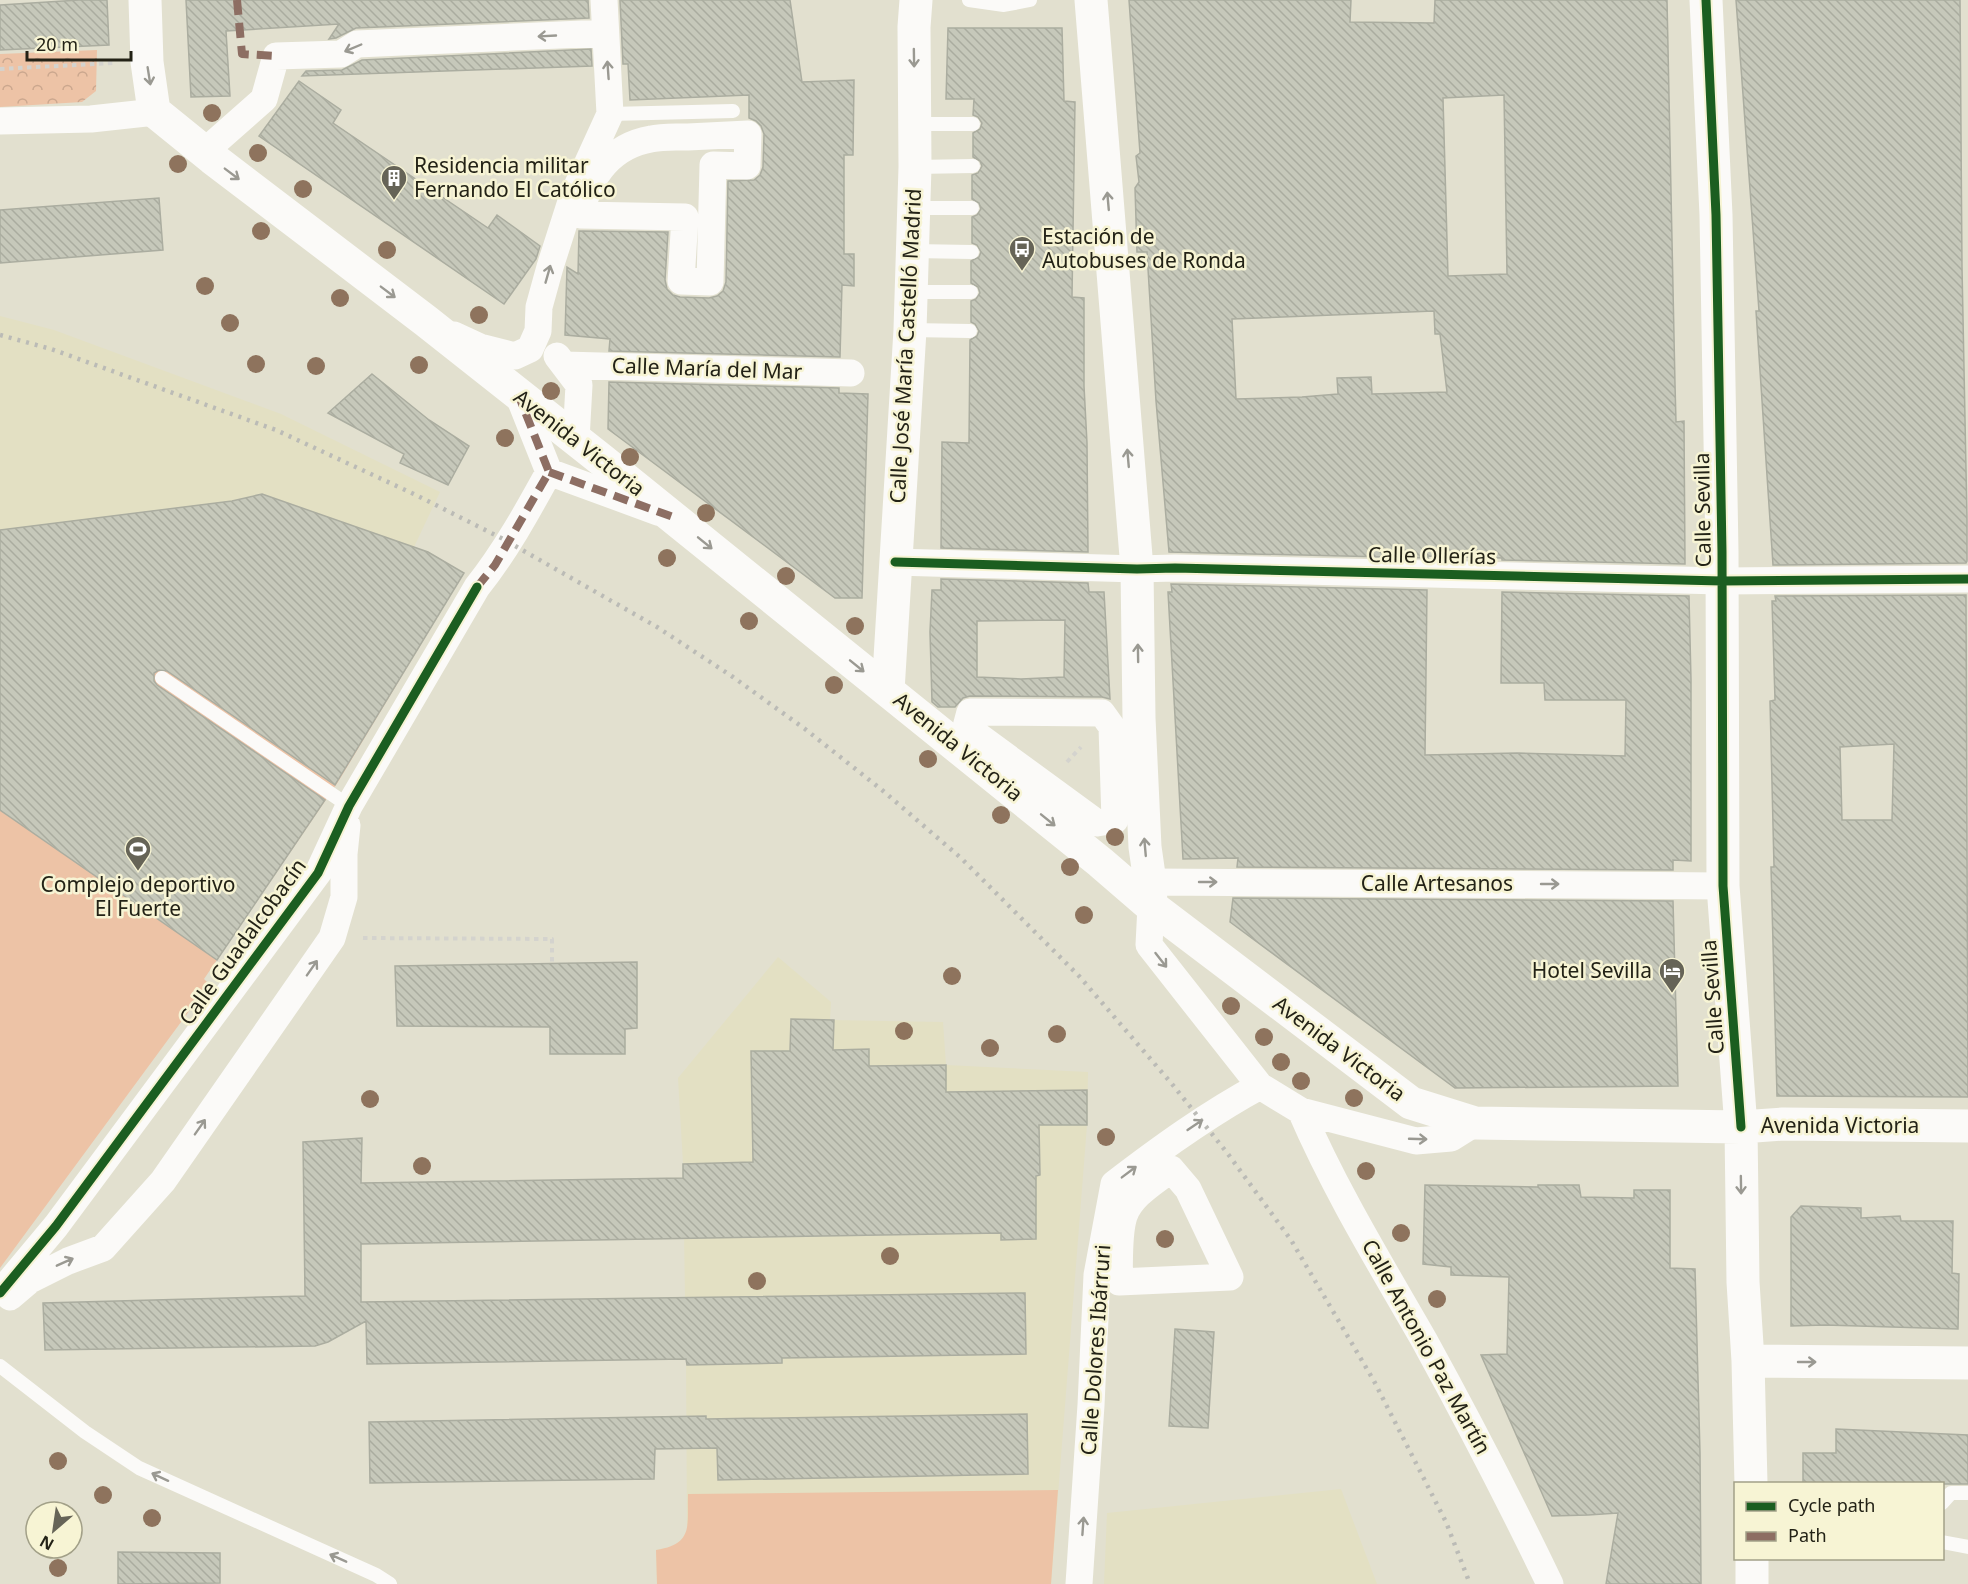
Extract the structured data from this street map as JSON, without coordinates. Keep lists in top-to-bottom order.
{
  "streets": {
    "main road": ["Calle José María Castelló Madrid", "Avenida Victoria", "Calle Sevilla"],
    "street": [
      "Calle María del Mar",
      "Calle Ollerías",
      "Calle Artesanos",
      "Calle Guadalcobacín",
      "Calle Antonio Paz Martín",
      "Calle Dolores Ibárruri"
    ]
  },
  "crossings": [
    ["Calle José María Castelló Madrid", "Avenida Victoria"],
    ["Calle José María Castelló Madrid", "Calle Ollerías"],
    ["Avenida Victoria", "Calle Sevilla"],
    ["Avenida Victoria", "Calle Artesanos"],
    ["Calle Sevilla", "Calle Ollerías"],
    ["Calle Sevilla", "Calle Artesanos"]
  ],
  "one_way": ["Avenida Victoria", "Calle Artesanos", "Calle Dolores Ibárruri"],
  "places": {
    "building": ["Residencia militar Fernando El Católico"],
    "bus stop": ["Estación de Autobuses de Ronda"],
    "sports": ["Complejo deportivo El Fuerte"],
    "hotel": ["Hotel Sevilla"]
  },
  "legend": ["Cycle path", "Path"],
  "scale_bar": "20 m",
  "north": "bottom left"
}
